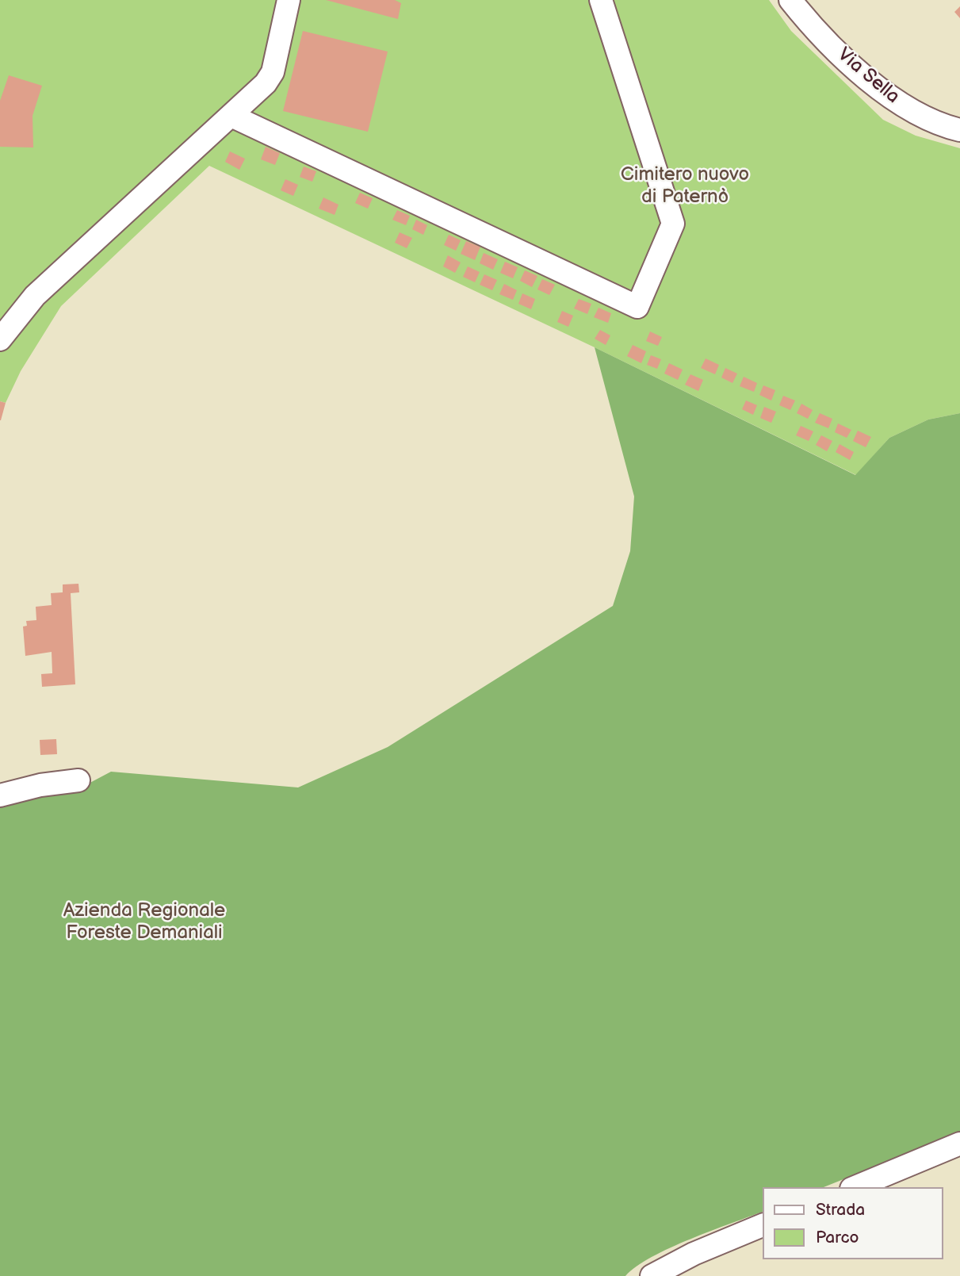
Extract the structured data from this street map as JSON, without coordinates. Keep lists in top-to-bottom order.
{
  "streets": {
    "street": ["Via Sella"]
  },
  "parks": ["Cimitero nuovo di Paternò", "Azienda Regionale Foreste Demaniali"],
  "legend": ["Strada", "Parco"]
}
